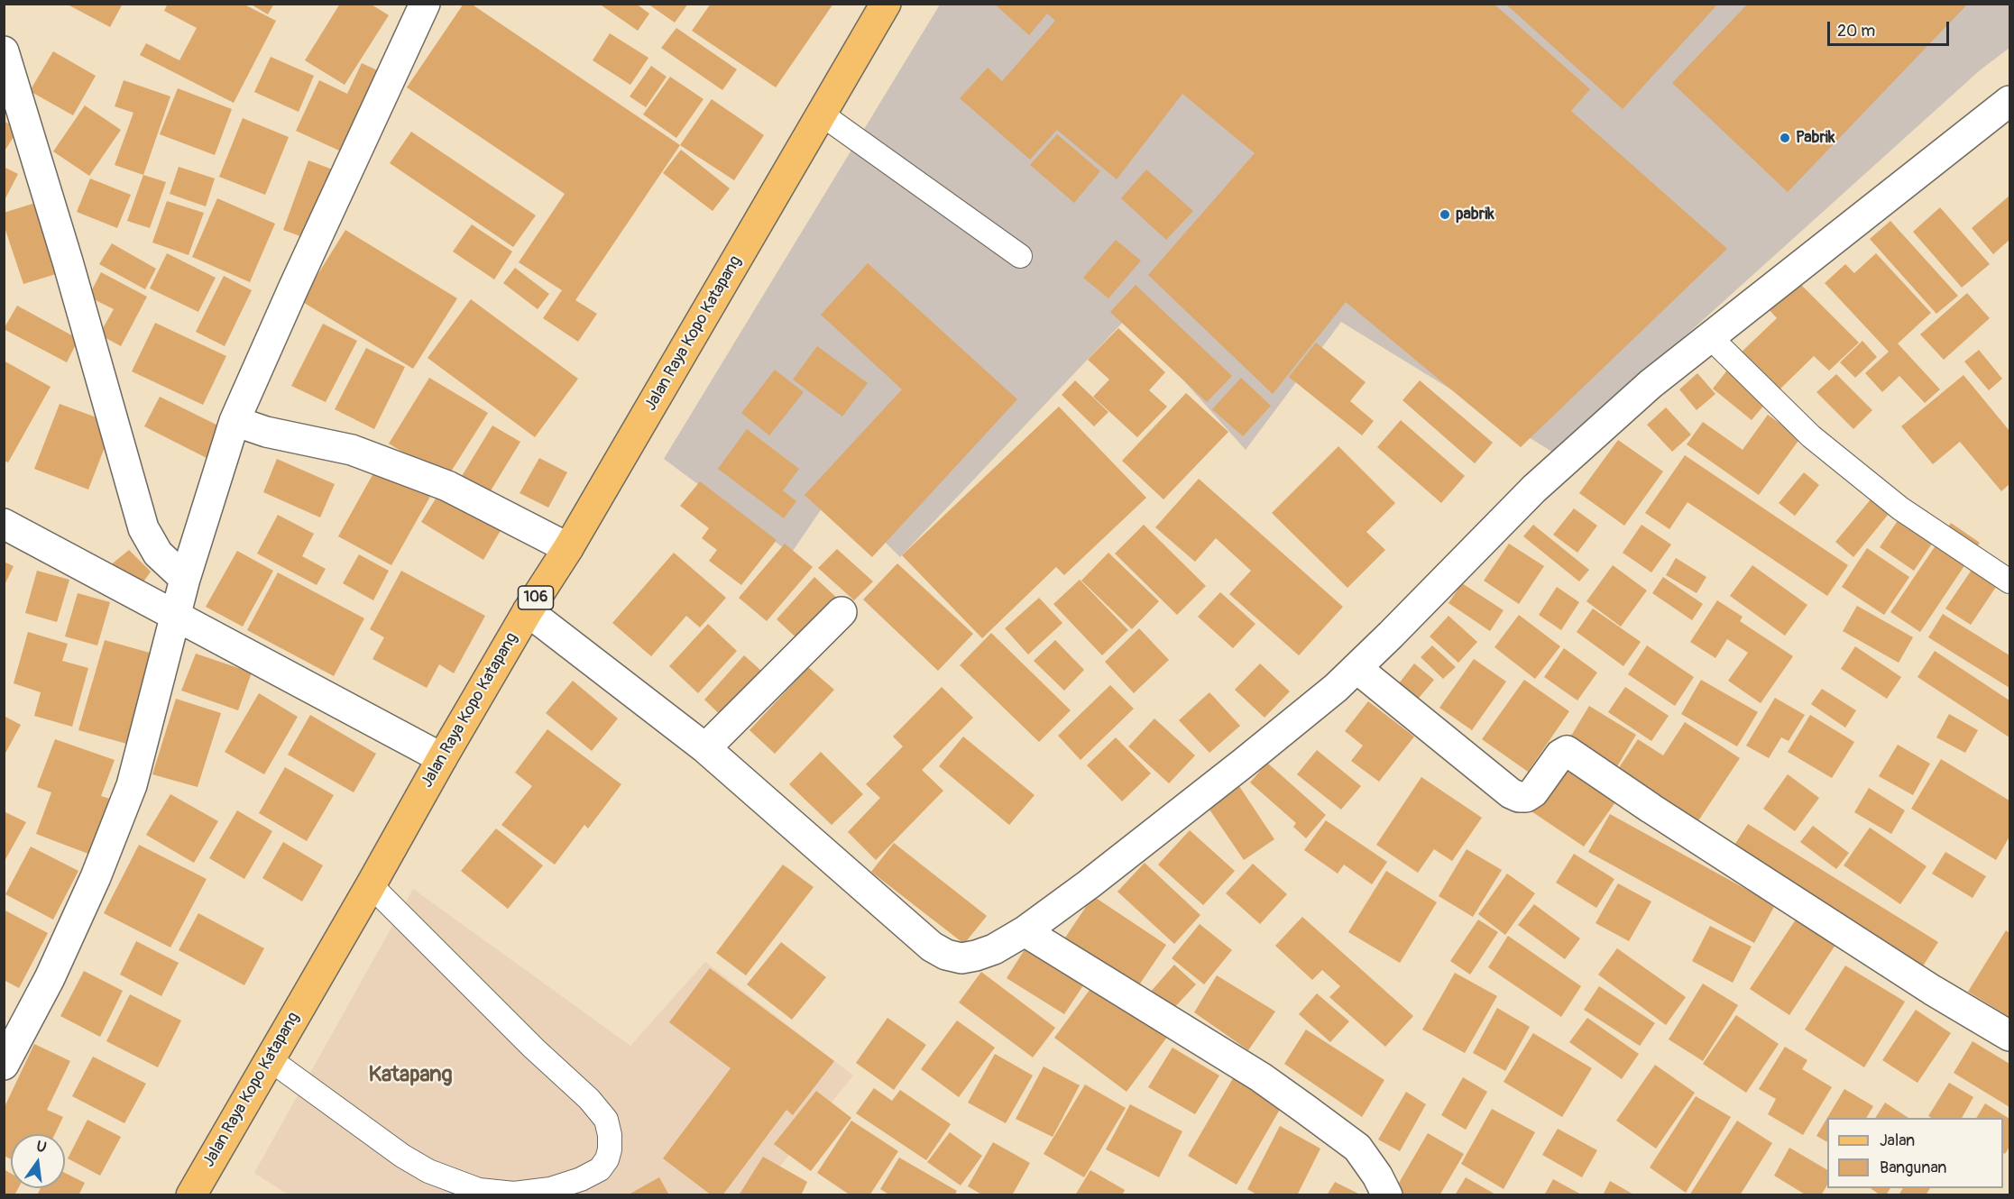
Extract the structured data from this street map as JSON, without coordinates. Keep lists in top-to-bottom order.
{
  "streets": {
    "main road": ["Jalan Raya Kopo Katapang", "106"]
  },
  "districts": ["Katapang"],
  "places": ["Pabrik", "pabrik"],
  "legend": ["Jalan", "Bangunan"],
  "scale_bar": "20 m",
  "north": "top"
}
